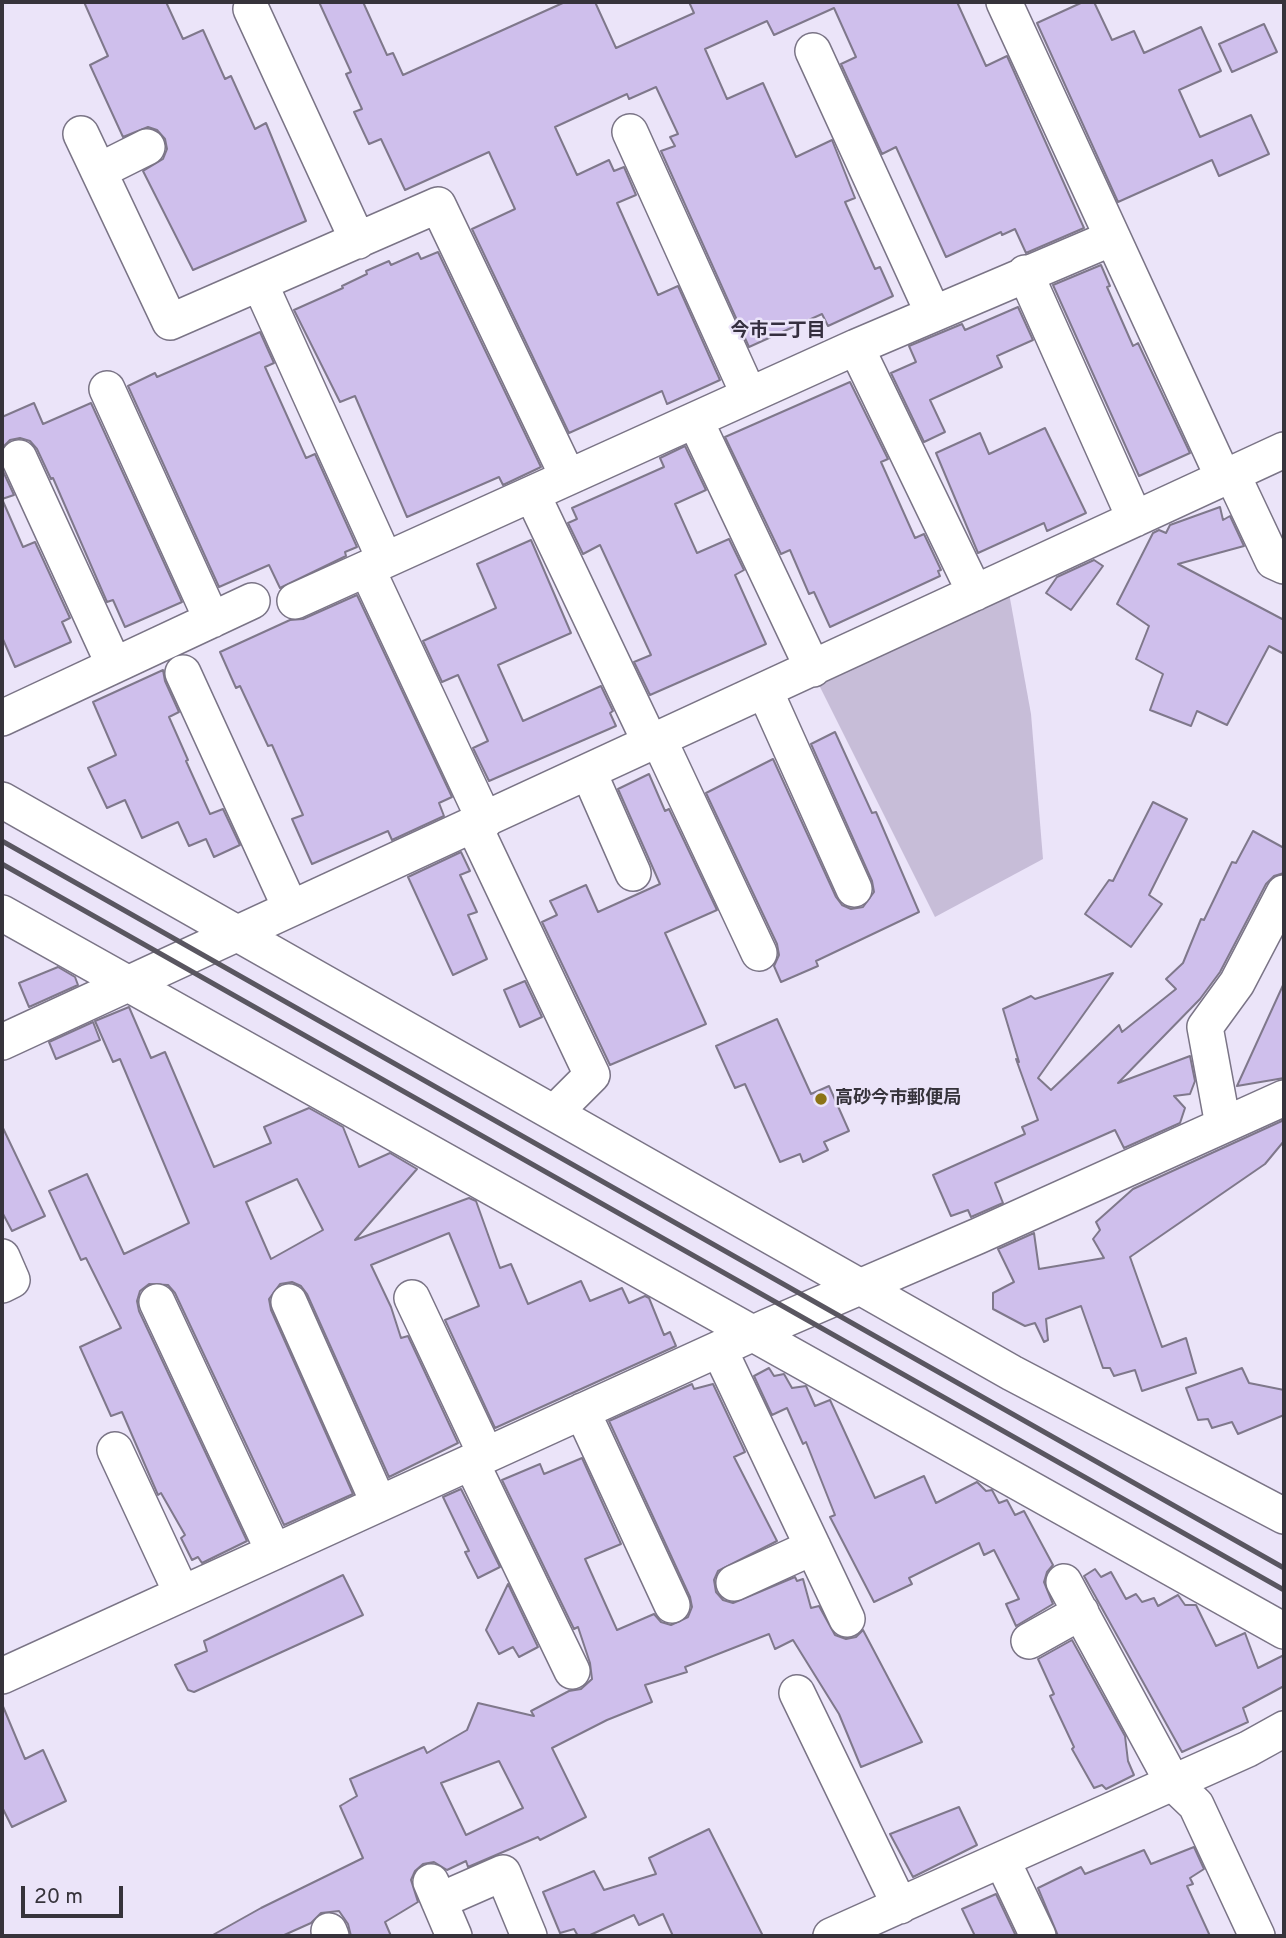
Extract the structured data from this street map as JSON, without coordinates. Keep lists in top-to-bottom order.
{
  "districts": ["今市二丁目"],
  "places": ["高砂今市郵便局"],
  "scale_bar": "20 m"
}
